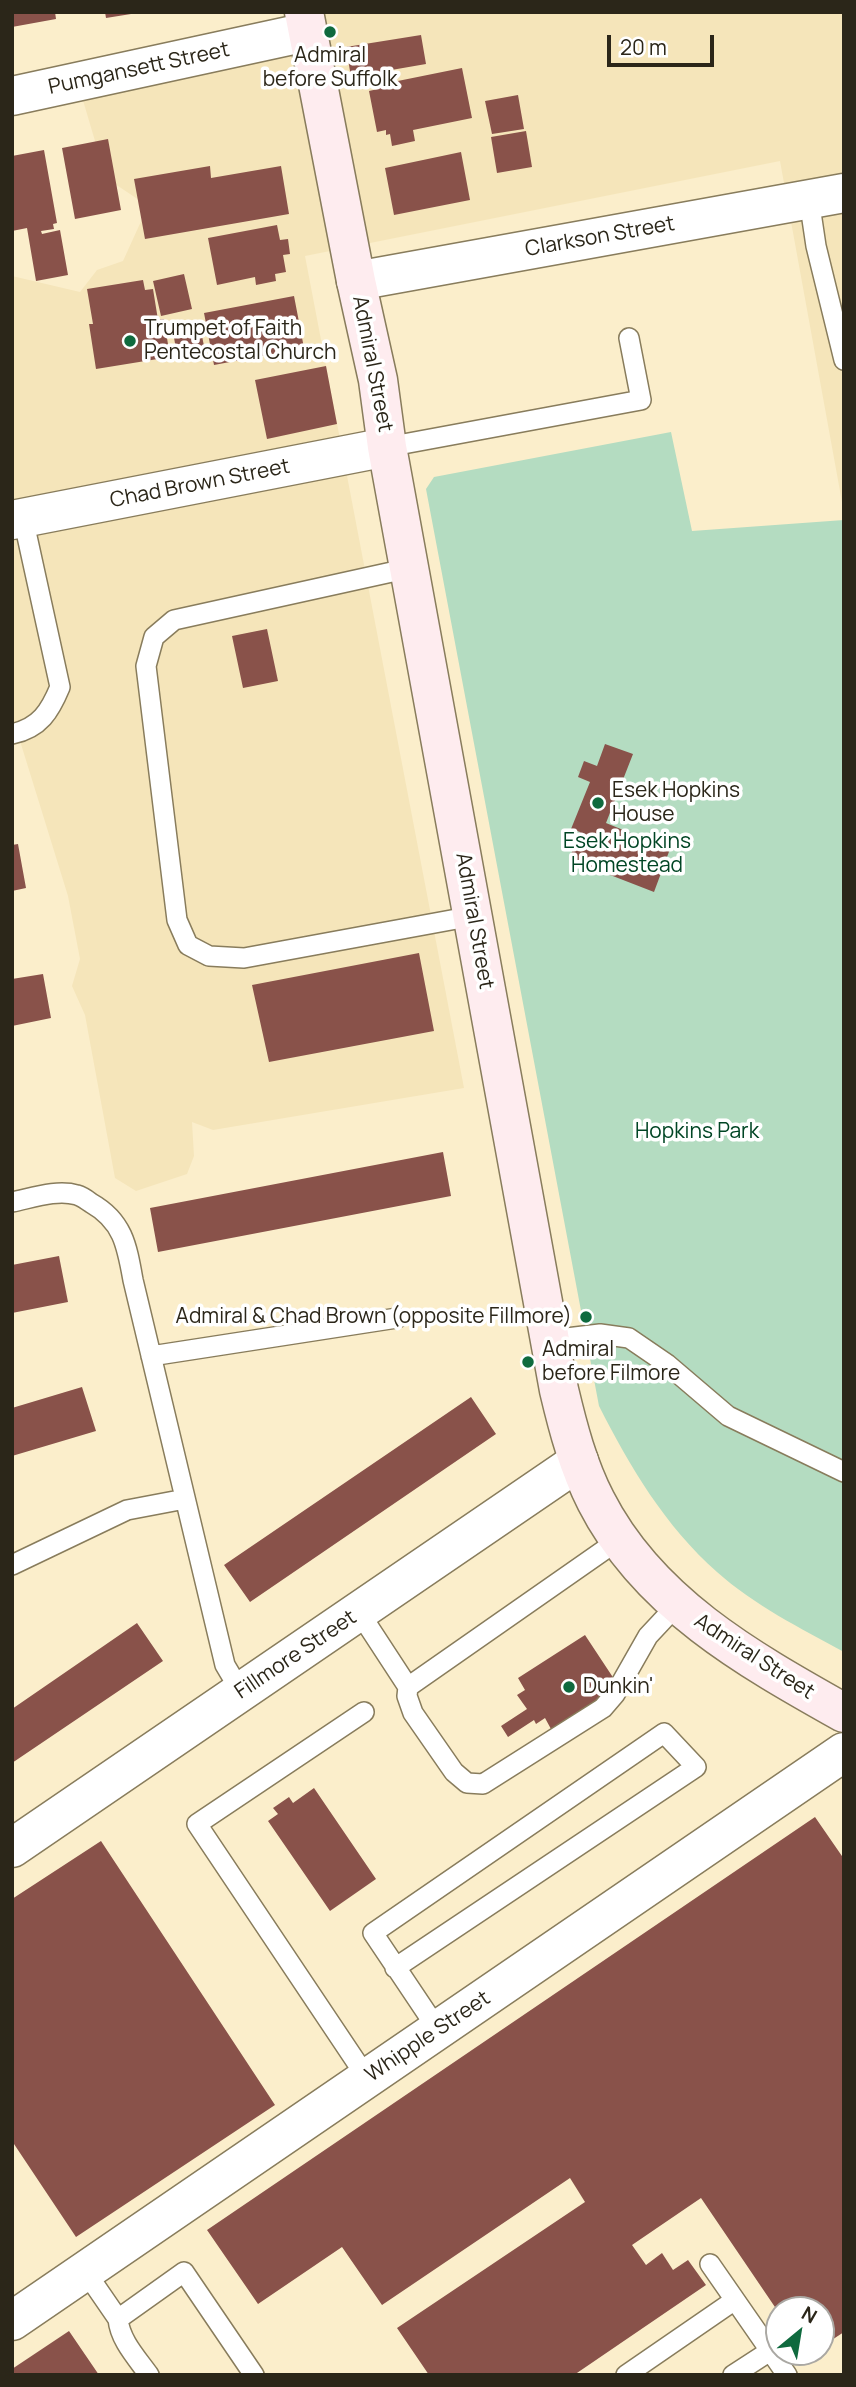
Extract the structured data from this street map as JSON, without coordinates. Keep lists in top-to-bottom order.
{
  "streets": {
    "main road": ["Admiral Street"],
    "street": [
      "Pumgansett Street",
      "Clarkson Street",
      "Chad Brown Street",
      "Fillmore Street",
      "Whipple Street"
    ]
  },
  "crossings": [
    ["Pumgansett Street", "Admiral Street"],
    ["Clarkson Street", "Admiral Street"],
    ["Admiral Street", "Chad Brown Street"],
    ["Admiral Street", "Fillmore Street"]
  ],
  "parks": ["Esek Hopkins Homestead", "Hopkins Park"],
  "places": [
    "Admiral before Suffolk",
    "Trumpet of Faith Pentecostal Church",
    "Esek Hopkins House",
    "Admiral & Chad Brown (opposite Fillmore)",
    "Admiral before Filmore",
    "Dunkin'"
  ],
  "scale_bar": "20 m",
  "north": "top right"
}
